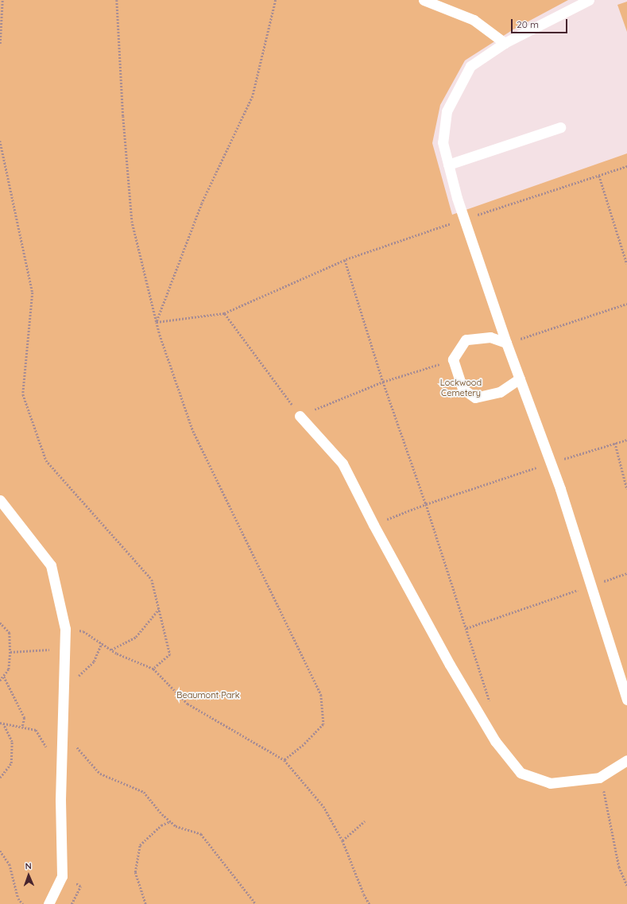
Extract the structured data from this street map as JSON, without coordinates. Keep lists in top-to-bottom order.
{
  "parks": ["Lockwood Cemetery", "Beaumont Park"],
  "scale_bar": "20 m",
  "north": "top"
}
